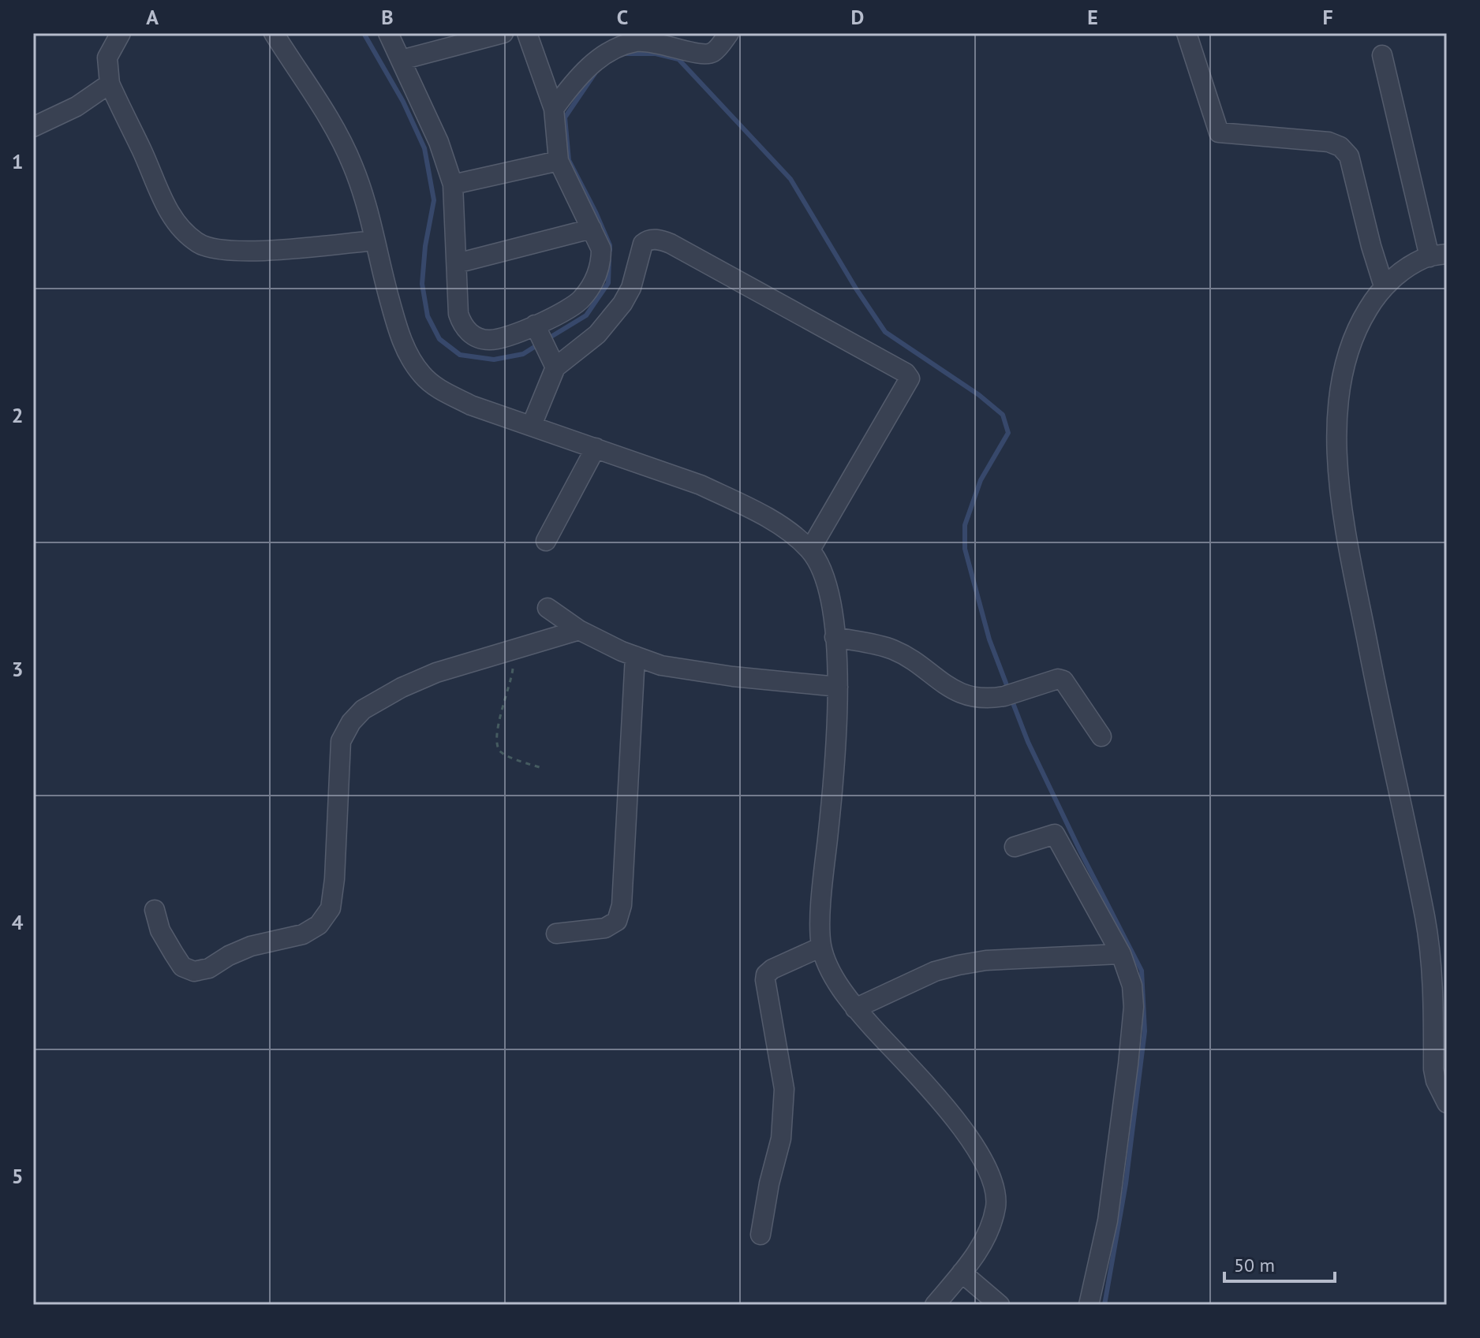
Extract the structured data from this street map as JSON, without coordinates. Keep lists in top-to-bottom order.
{
  "scale_bar": "50 m",
  "grid": {
    "columns": [
      "A",
      "B",
      "C",
      "D",
      "E",
      "F"
    ],
    "rows": [
      "1",
      "2",
      "3",
      "4",
      "5"
    ]
  }
}
